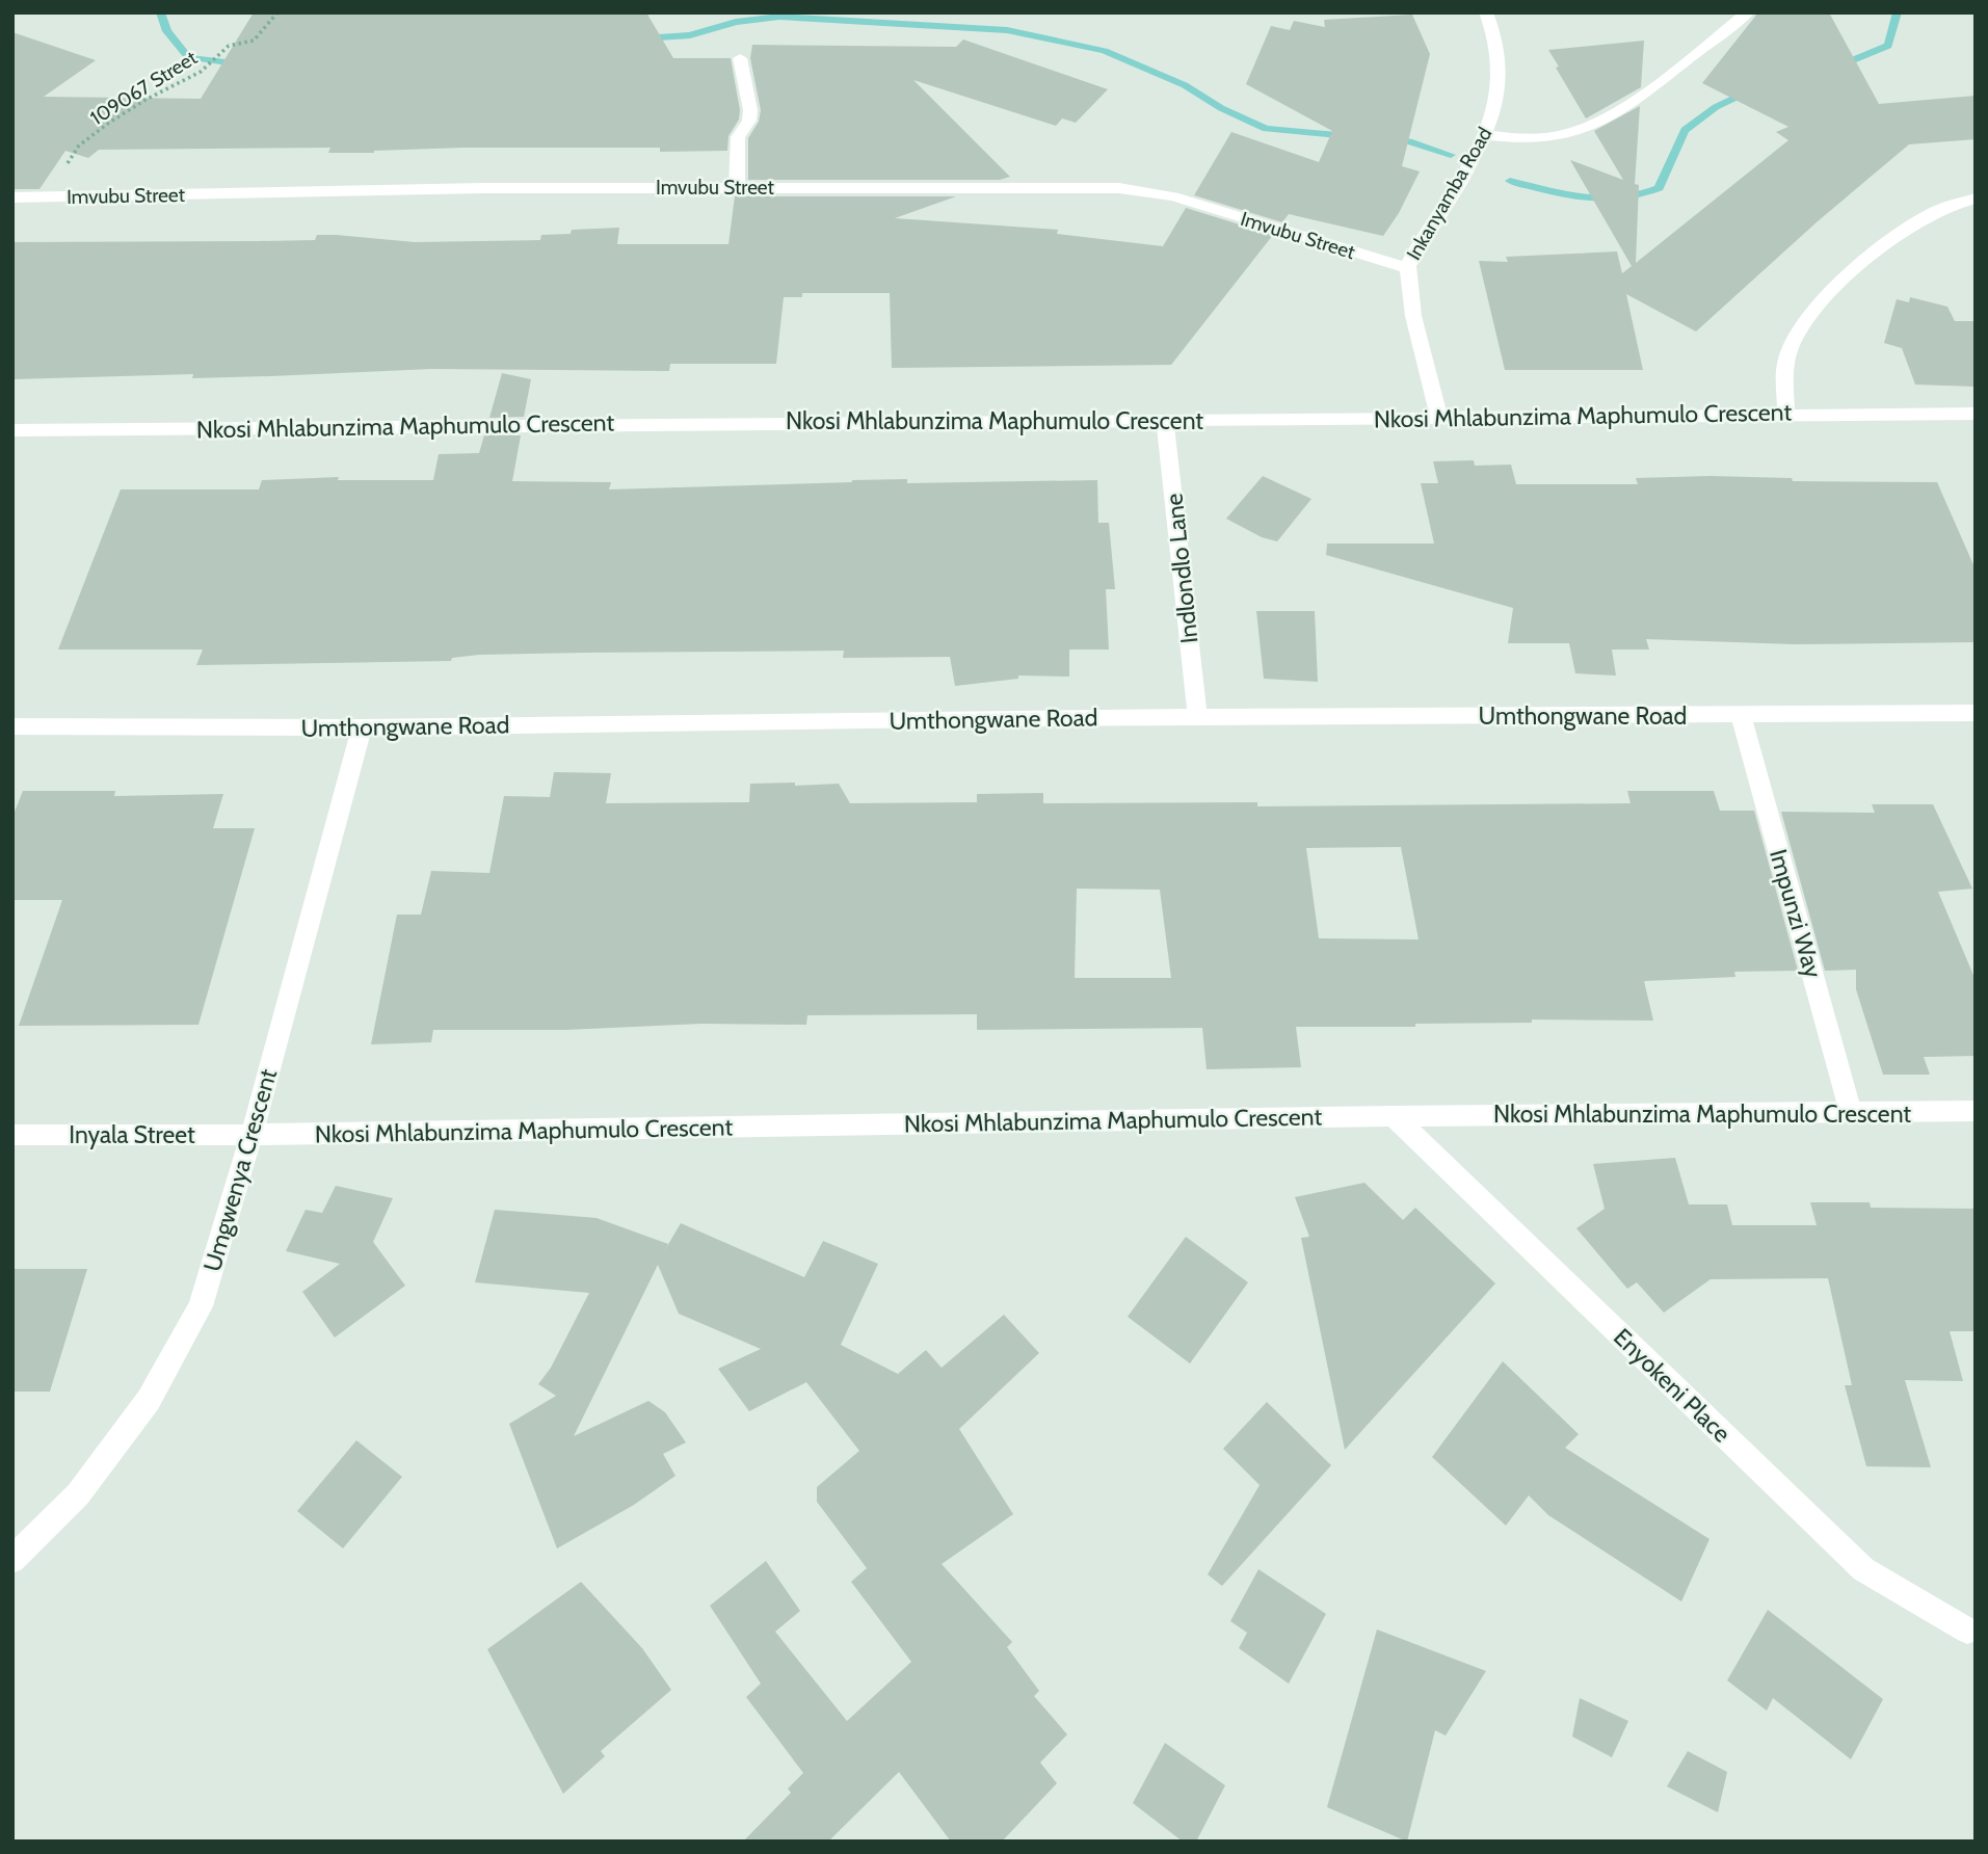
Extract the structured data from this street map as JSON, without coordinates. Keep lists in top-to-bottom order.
{
  "streets": {
    "street": [
      "Imvubu Street",
      "Inkanyamba Road",
      "Nkosi Mhlabunzima Maphumulo Crescent",
      "Indlondlo Lane",
      "Umthongwane Road",
      "Impunzi Way",
      "Inyala Street",
      "Umgwenya Crescent",
      "Enyokeni Place"
    ],
    "path": ["109067 Street"]
  },
  "crossings": [
    ["109067 Street", "Imvubu Street"],
    ["Imvubu Street", "Inkanyamba Road"],
    ["Inkanyamba Road", "Nkosi Mhlabunzima Maphumulo Crescent"],
    ["Nkosi Mhlabunzima Maphumulo Crescent", "Indlondlo Lane"],
    ["Nkosi Mhlabunzima Maphumulo Crescent", "Impunzi Way"],
    ["Nkosi Mhlabunzima Maphumulo Crescent", "Inyala Street"],
    ["Nkosi Mhlabunzima Maphumulo Crescent", "Umgwenya Crescent"],
    ["Nkosi Mhlabunzima Maphumulo Crescent", "Enyokeni Place"],
    ["Indlondlo Lane", "Umthongwane Road"],
    ["Umthongwane Road", "Impunzi Way"],
    ["Umthongwane Road", "Umgwenya Crescent"],
    ["Inyala Street", "Umgwenya Crescent"]
  ]
}
